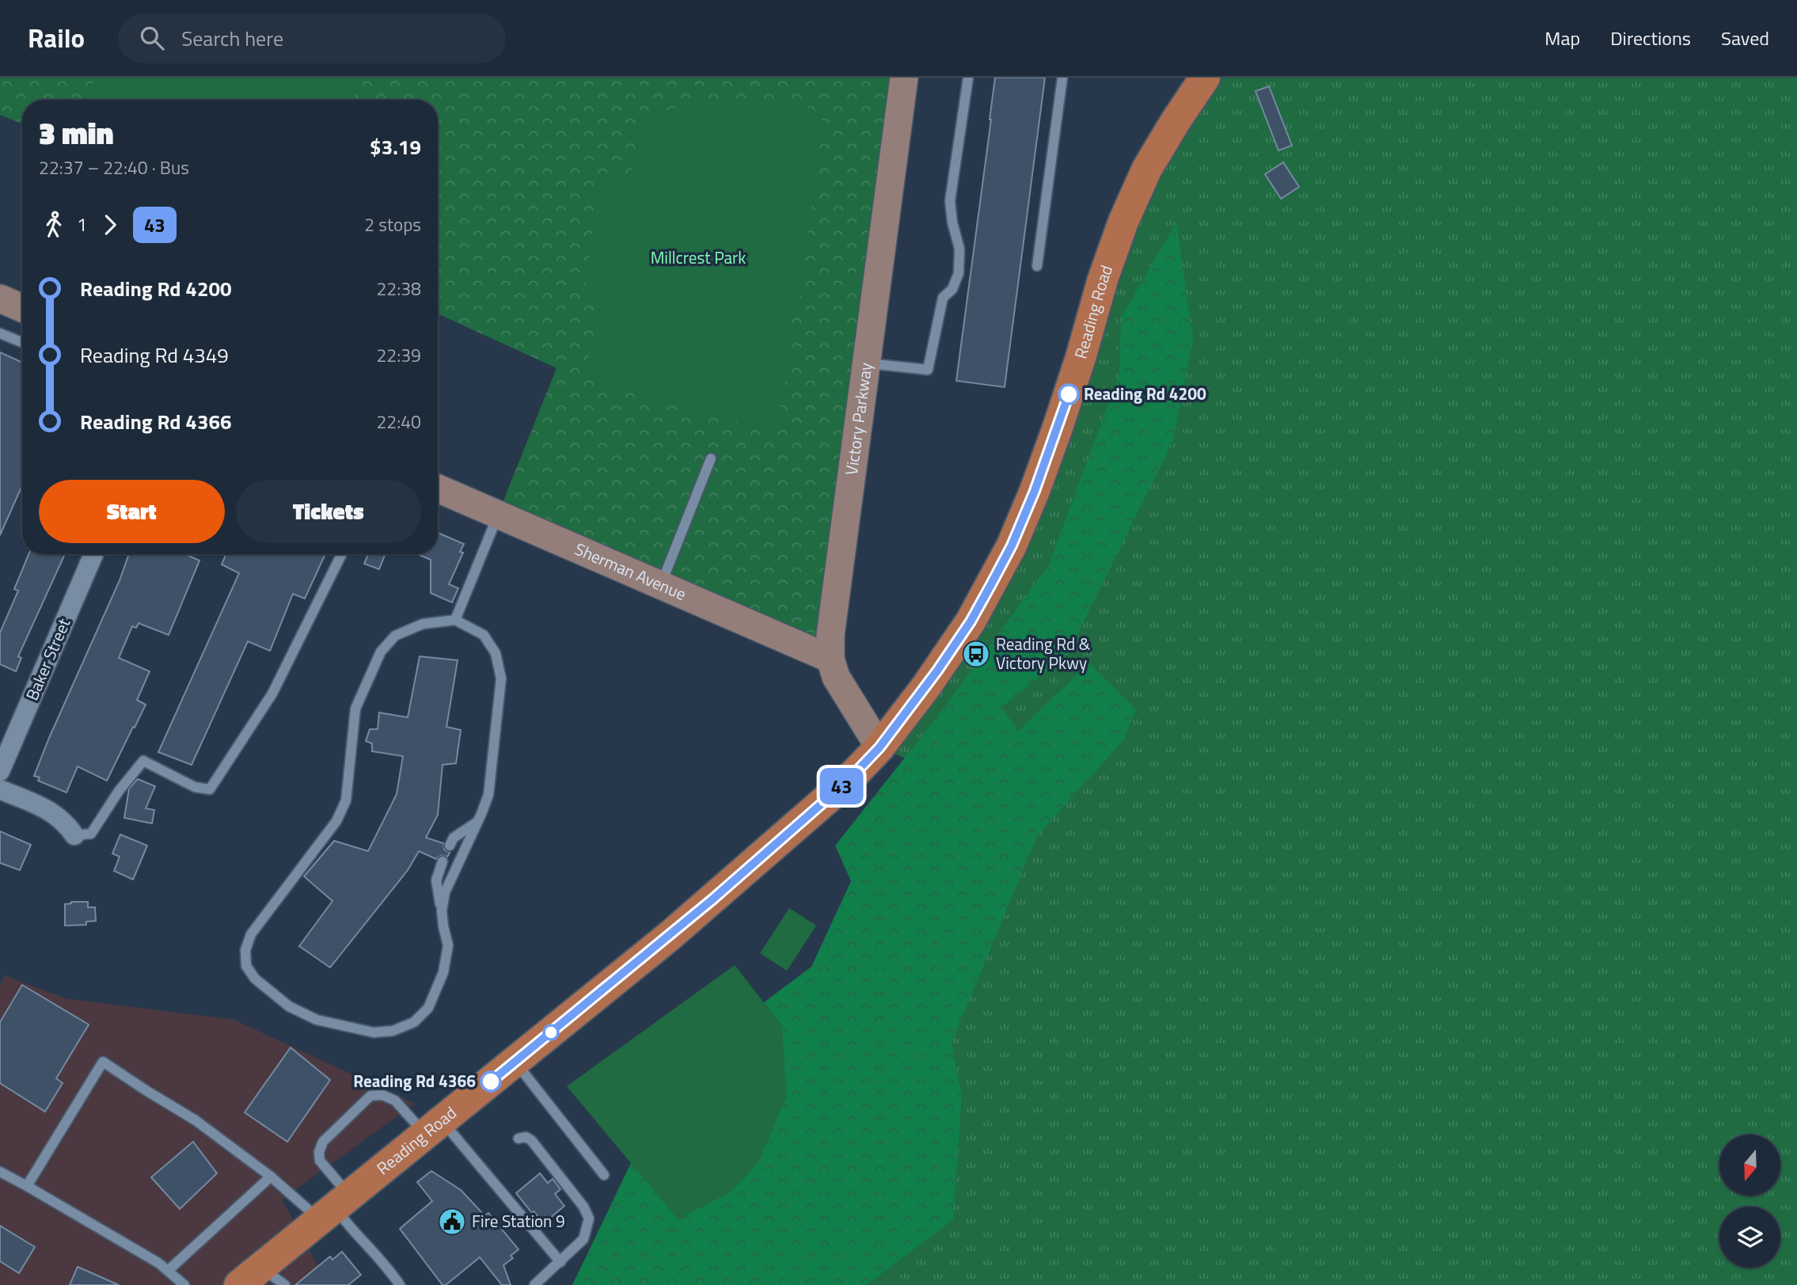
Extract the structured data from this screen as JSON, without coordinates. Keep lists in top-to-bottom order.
{
  "streets": {
    "main road": ["Reading Road"],
    "street": ["Victory Parkway", "Sherman Avenue", "Baker Street"]
  },
  "crossings": [
    ["Reading Road", "Victory Parkway"],
    ["Victory Parkway", "Sherman Avenue"]
  ],
  "parks": ["Millcrest Park"],
  "places": {
    "other": ["Reading Rd 4200", "Reading Rd 4366"],
    "bus stop": ["Reading Rd & Victory Pkwy"],
    "public building": ["Fire Station 9"]
  },
  "lines": ["bus line 43"],
  "north": "bottom",
  "page": {
    "header": "Railo",
    "search": "Search here",
    "nav": ["Map", "Directions", "Saved"],
    "on_map": "43",
    "heading": ["3 min", "22:37 – 22:40 · Bus", "$3.19"],
    "legs": ["1", "43", "2 stops"],
    "list": [
      {
        "name": "Reading Rd 4200",
        "value": "22:38"
      },
      {
        "name": "Reading Rd 4349",
        "value": "22:39"
      },
      {
        "name": "Reading Rd 4366",
        "value": "22:40"
      }
    ],
    "buttons": ["Start", "Tickets"]
  }
}
